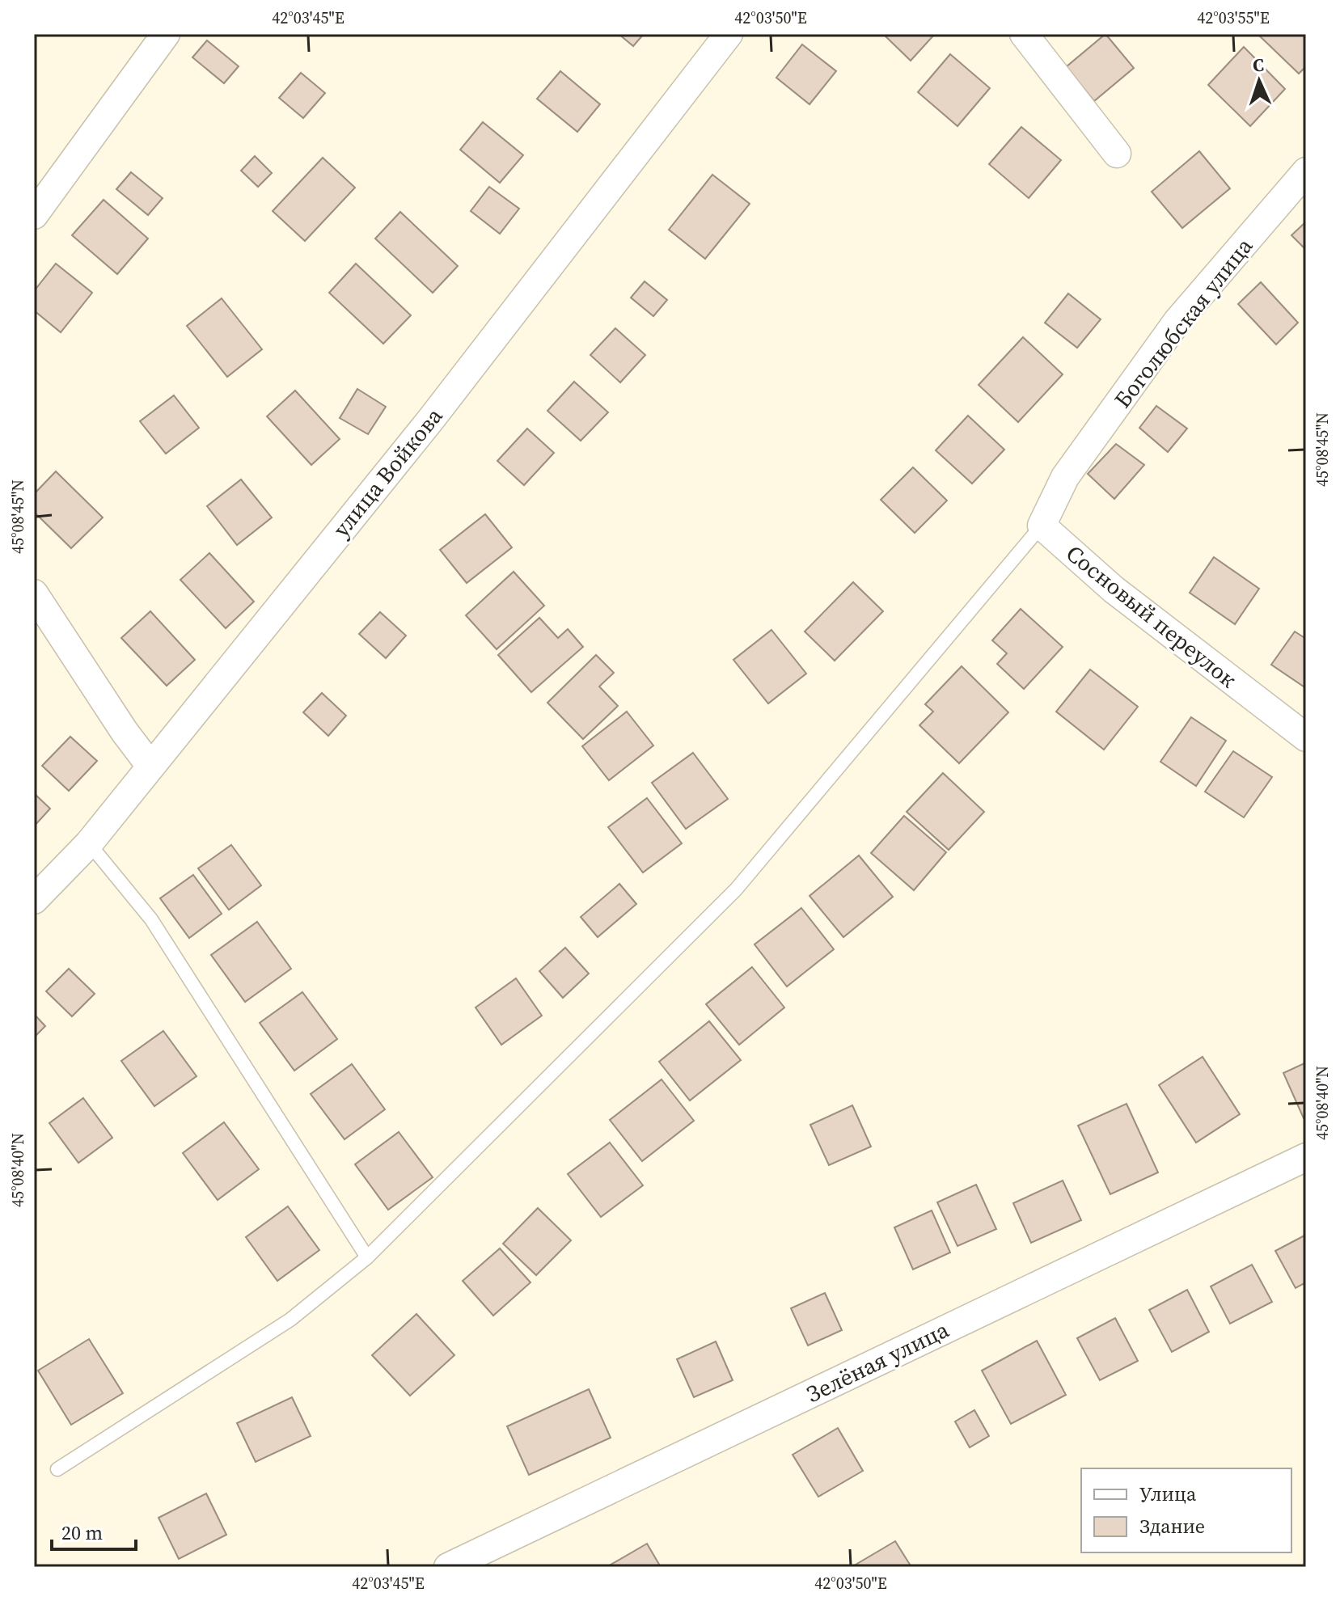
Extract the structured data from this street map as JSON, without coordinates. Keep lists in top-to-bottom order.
{
  "streets": {
    "street": [
      "Боголюбская улица",
      "улица Войкова",
      "Сосновый переулок",
      "Зелёная улица"
    ]
  },
  "crossings": [
    ["Боголюбская улица", "Сосновый переулок"]
  ],
  "legend": ["Улица", "Здание"],
  "scale_bar": "20 m",
  "north": "top",
  "coordinates": [
    "42°03'45\"E",
    "42°03'50\"E",
    "42°03'55\"E",
    "45°08'45\"N",
    "45°08'40\"N"
  ]
}
